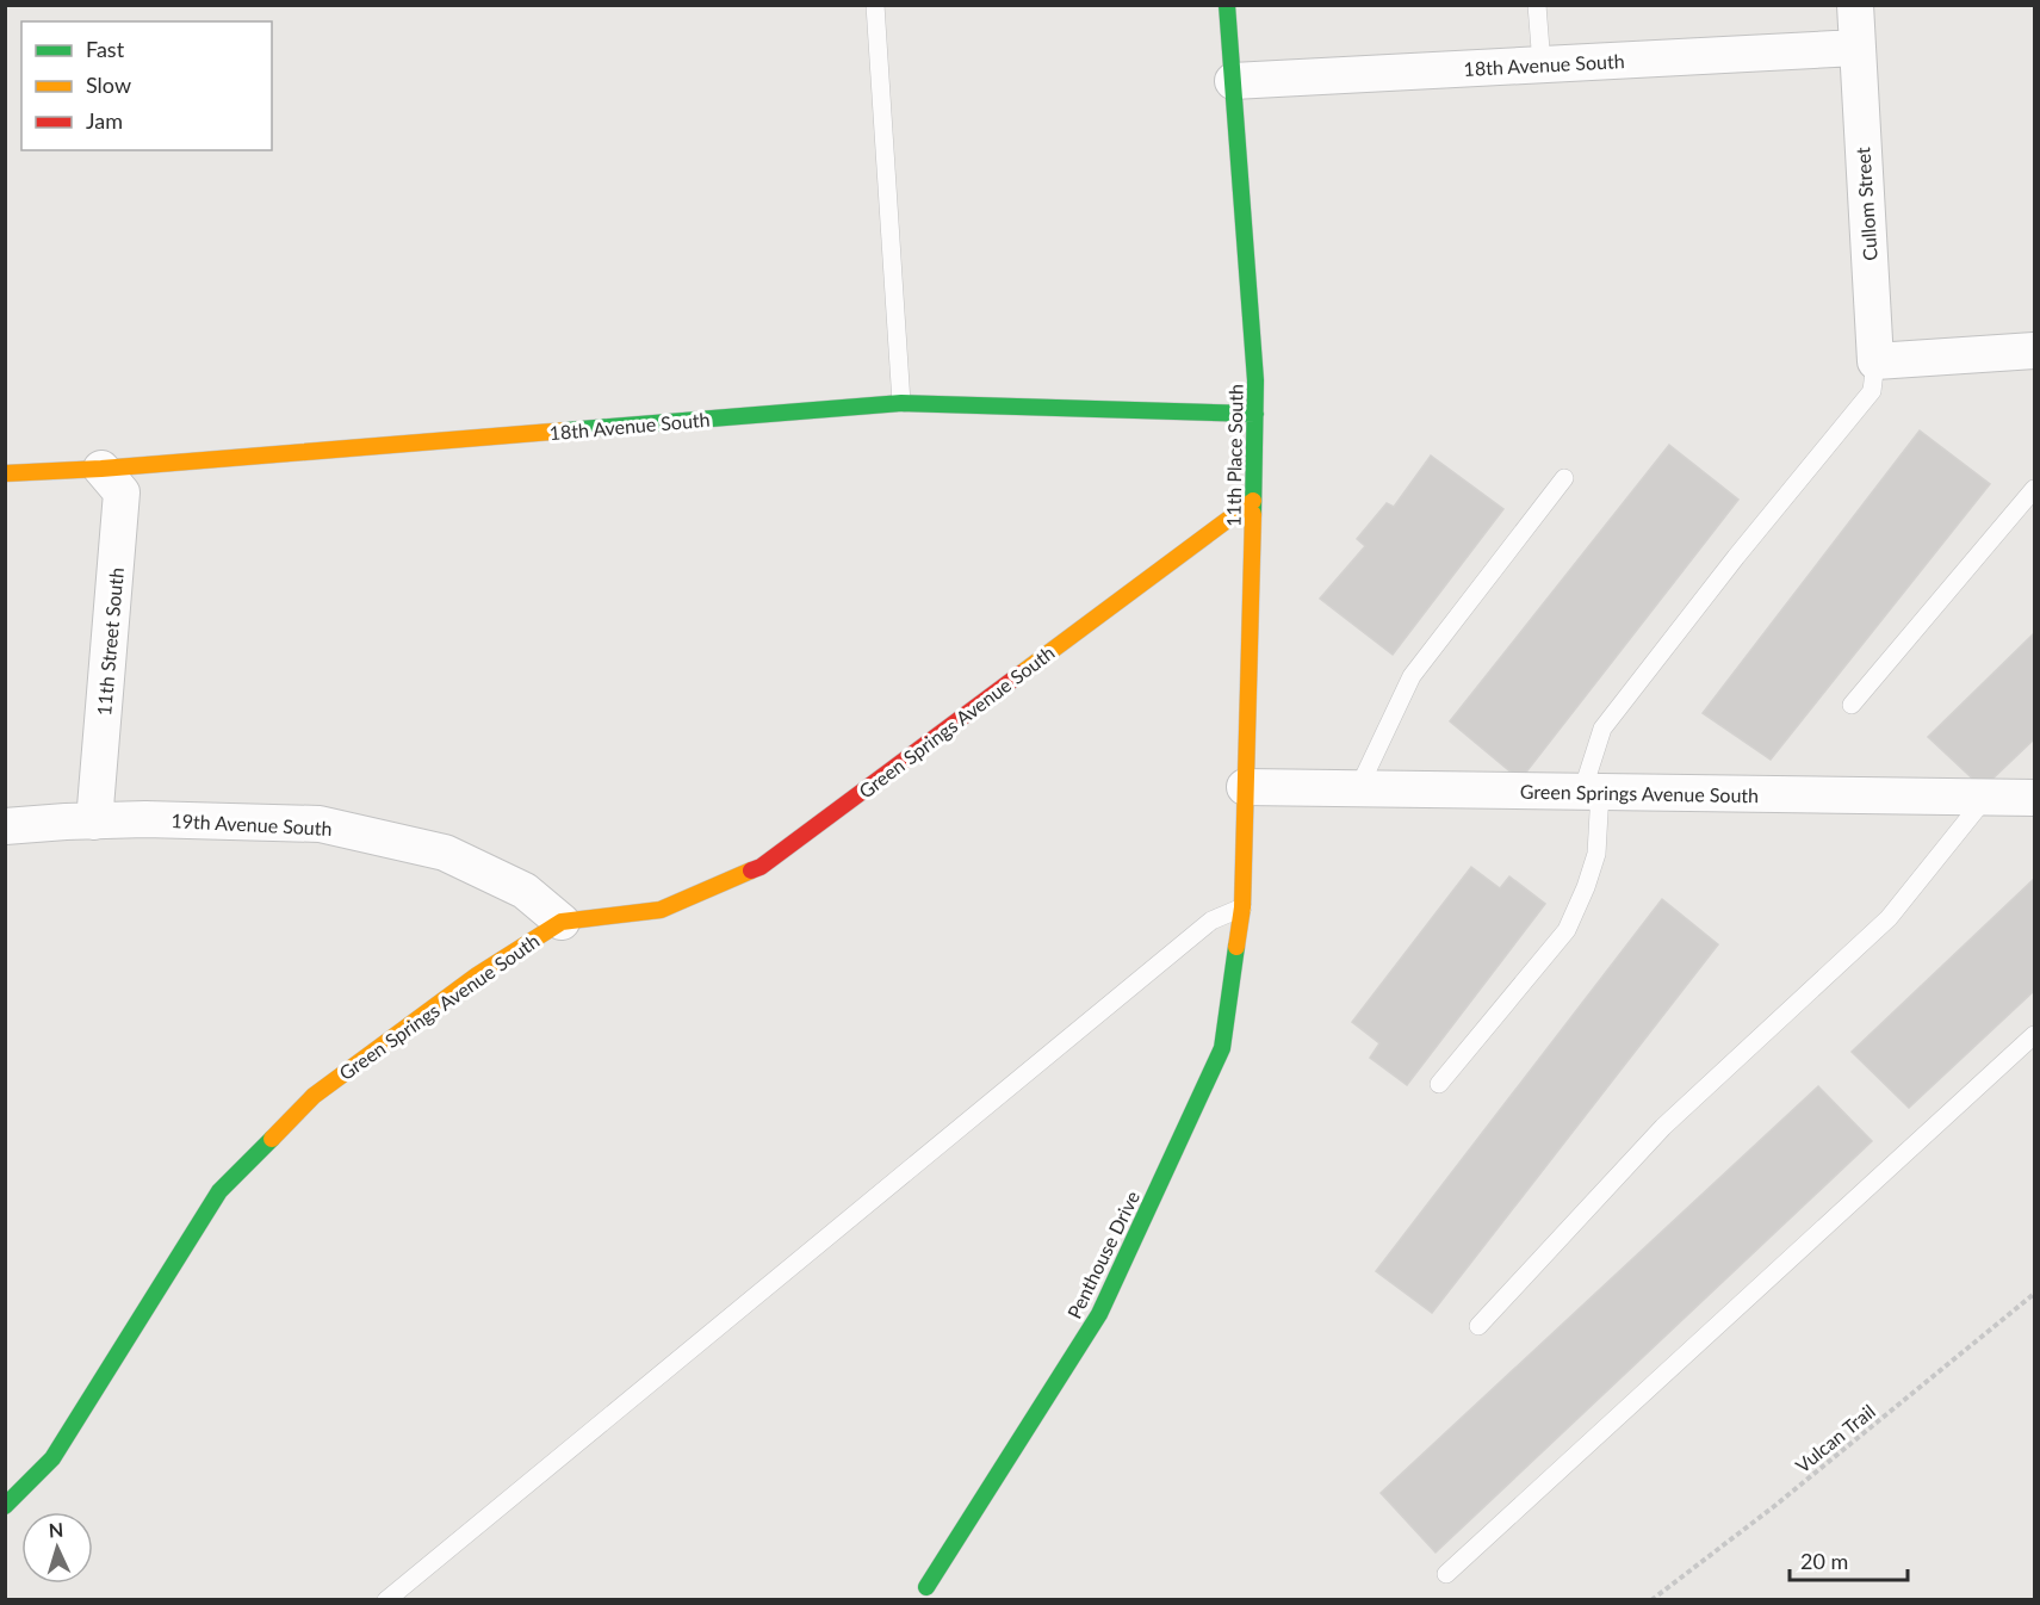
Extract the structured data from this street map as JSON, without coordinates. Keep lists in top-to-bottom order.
{
  "streets": {
    "street": [
      "18th Avenue South",
      "Cullom Street",
      "11th Place South",
      "11th Street South",
      "Green Springs Avenue South",
      "19th Avenue South",
      "Penthouse Drive"
    ],
    "path": ["Vulcan Trail"]
  },
  "crossings": [
    ["18th Avenue South", "Cullom Street"],
    ["18th Avenue South", "11th Place South"],
    ["18th Avenue South", "11th Street South"],
    ["11th Place South", "Green Springs Avenue South"],
    ["11th Place South", "Penthouse Drive"],
    ["11th Street South", "19th Avenue South"],
    ["Green Springs Avenue South", "19th Avenue South"]
  ],
  "legend": ["Fast", "Slow", "Jam"],
  "scale_bar": "20 m",
  "north": "top"
}
